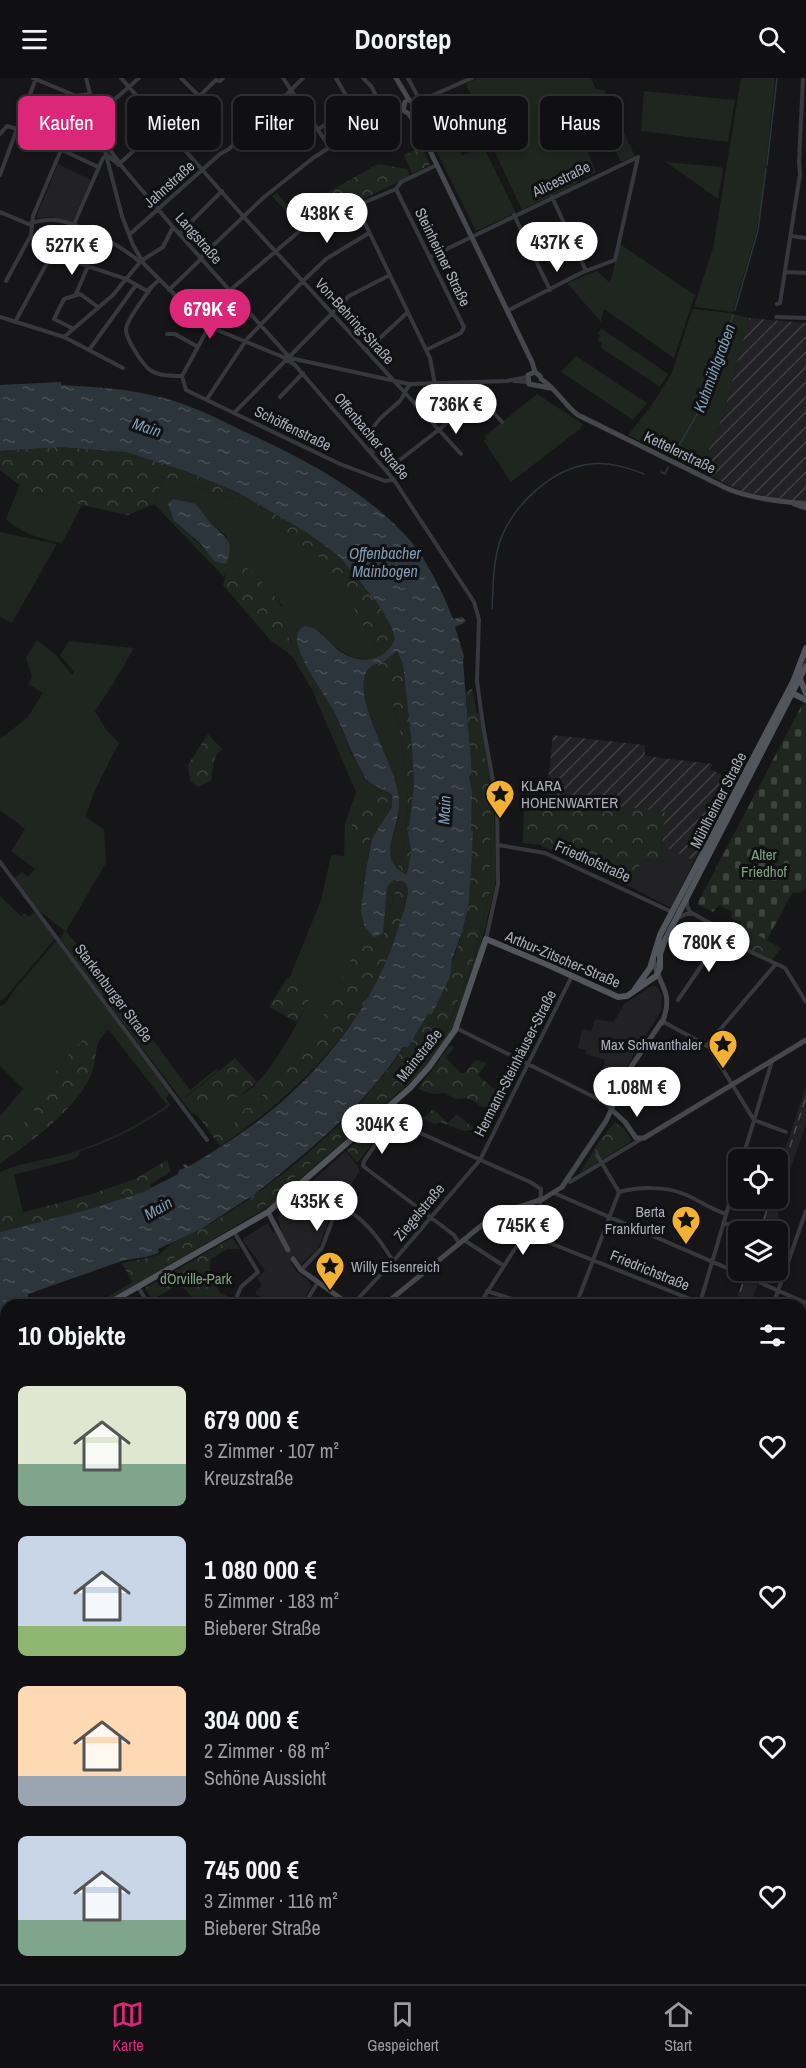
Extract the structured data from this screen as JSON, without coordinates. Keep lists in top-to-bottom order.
{
  "streets": {
    "main road": ["Mühlheimer Straße", "Arthur-Zitscher-Straße", "Mainstraße"],
    "street": [
      "Alicestraße",
      "Jahnstraße",
      "Langstraße",
      "Steinheimer Straße",
      "Von-Behring-Straße",
      "Schöffenstraße",
      "Offenbacher Straße",
      "Kettelerstraße",
      "Friedhofstraße",
      "Starkenburger Straße",
      "Hermann-Steinhäuser-Straße",
      "Ziegelstraße",
      "Friedrichstraße"
    ]
  },
  "crossings": [
    ["Alicestraße", "Steinheimer Straße"],
    ["Jahnstraße", "Langstraße"],
    ["Jahnstraße", "Von-Behring-Straße"],
    ["Langstraße", "Offenbacher Straße"],
    ["Langstraße", "Kettelerstraße"],
    ["Von-Behring-Straße", "Kettelerstraße"],
    ["Schöffenstraße", "Offenbacher Straße"],
    ["Offenbacher Straße", "Kettelerstraße"],
    ["Offenbacher Straße", "Mainstraße"],
    ["Mühlheimer Straße", "Friedhofstraße"],
    ["Mühlheimer Straße", "Arthur-Zitscher-Straße"],
    ["Friedhofstraße", "Mainstraße"],
    ["Arthur-Zitscher-Straße", "Mainstraße"],
    ["Arthur-Zitscher-Straße", "Hermann-Steinhäuser-Straße"],
    ["Hermann-Steinhäuser-Straße", "Ziegelstraße"]
  ],
  "water": ["Kuhmühlgraben", "Main", "Offenbacher Mainbogen"],
  "parks": ["Alter Friedhof", "d´Orville-Park"],
  "places": {
    "place": [
      "KLARA HOHENWARTER",
      "Max Schwanthaler",
      "Berta Frankfurter",
      "Willy Eisenreich"
    ]
  },
  "page": {
    "header": "Doorstep",
    "chip": [
      "Kaufen",
      "Mieten",
      "Filter",
      "Neu",
      "Wohnung",
      "Haus"
    ],
    "price": [
      "438K €",
      "437K €",
      "527K €",
      "679K €",
      "736K €",
      "780K €",
      "1.08M €",
      "304K €",
      "435K €",
      "745K €"
    ],
    "heading": "10 Objekte",
    "list": [
      {
        "name": "679 000 €",
        "note": "3 Zimmer · 107 m² · Kreuzstraße"
      },
      {
        "name": "1 080 000 €",
        "note": "5 Zimmer · 183 m² · Bieberer Straße"
      },
      {
        "name": "304 000 €",
        "note": "2 Zimmer · 68 m² · Schöne Aussicht"
      },
      {
        "name": "745 000 €",
        "note": "3 Zimmer · 116 m² · Bieberer Straße"
      }
    ],
    "tabs": ["Karte", "Gespeichert", "Start"]
  }
}
